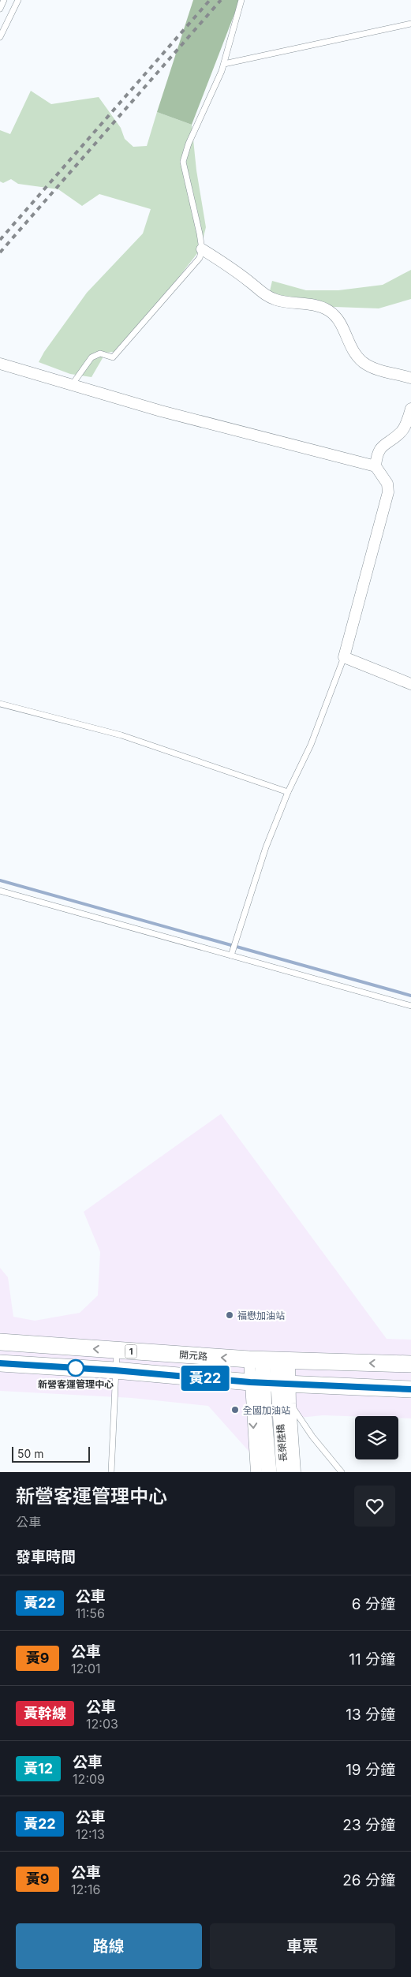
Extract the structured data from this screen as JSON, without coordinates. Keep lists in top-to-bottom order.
{
  "streets": {
    "main road": ["1", "開元路", "長榮陸橋"]
  },
  "crossings": [
    ["1", "長榮陸橋"]
  ],
  "places": ["福懋加油站", "新營客運管理中心", "全國加油站"],
  "lines": ["bus line 黃22"],
  "scale_bar": "50 m",
  "page": {
    "on_map": "黃22",
    "scale": "50 m",
    "heading": [
      ["新營客運管理中心", "公車"],
      "發車時間"
    ],
    "list": [
      {
        "mark": "黃22",
        "name": "公車",
        "note": "11:56",
        "value": "6 分鐘"
      },
      {
        "mark": "黃9",
        "name": "公車",
        "note": "12:01",
        "value": "11 分鐘"
      },
      {
        "mark": "黃幹線",
        "name": "公車",
        "note": "12:03",
        "value": "13 分鐘"
      },
      {
        "mark": "黃12",
        "name": "公車",
        "note": "12:09",
        "value": "19 分鐘"
      },
      {
        "mark": "黃22",
        "name": "公車",
        "note": "12:13",
        "value": "23 分鐘"
      },
      {
        "mark": "黃9",
        "name": "公車",
        "note": "12:16",
        "value": "26 分鐘"
      }
    ],
    "buttons": ["路線", "車票"]
  }
}
